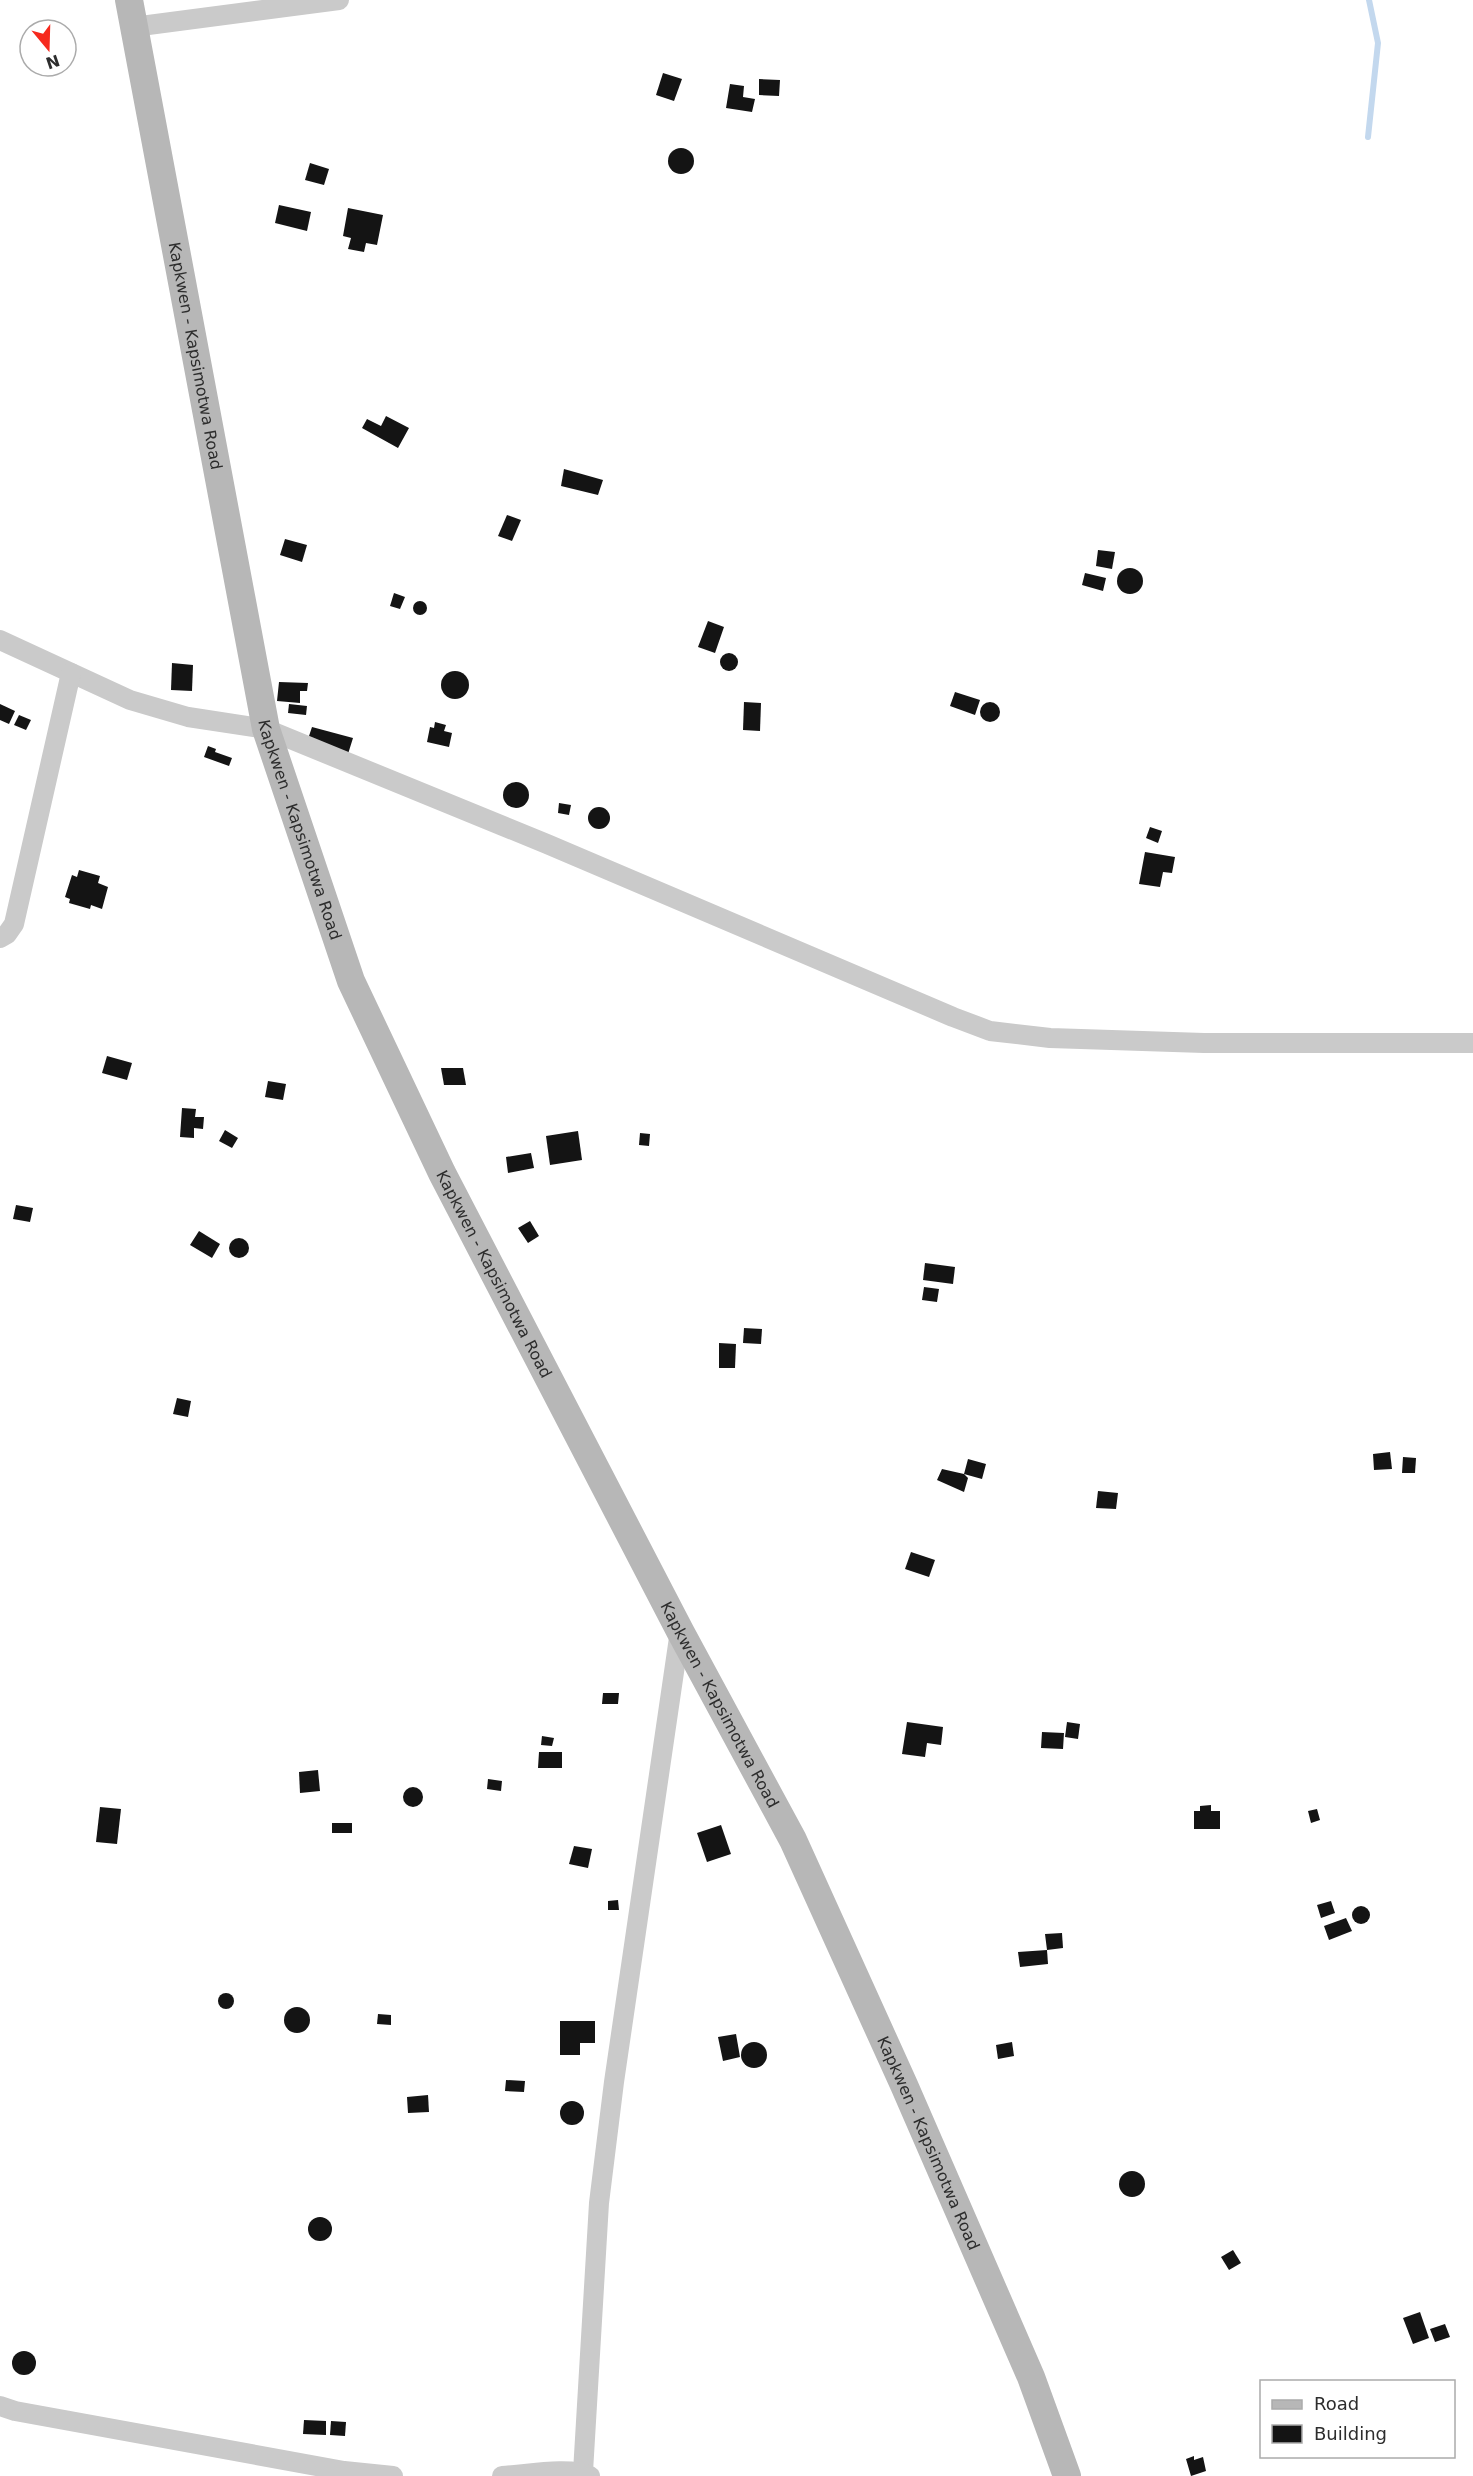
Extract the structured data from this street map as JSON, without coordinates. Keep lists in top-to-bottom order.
{
  "streets": {
    "street": ["Kapkwen - Kapsimotwa Road"]
  },
  "legend": ["Road", "Building"],
  "north": "bottom"
}
